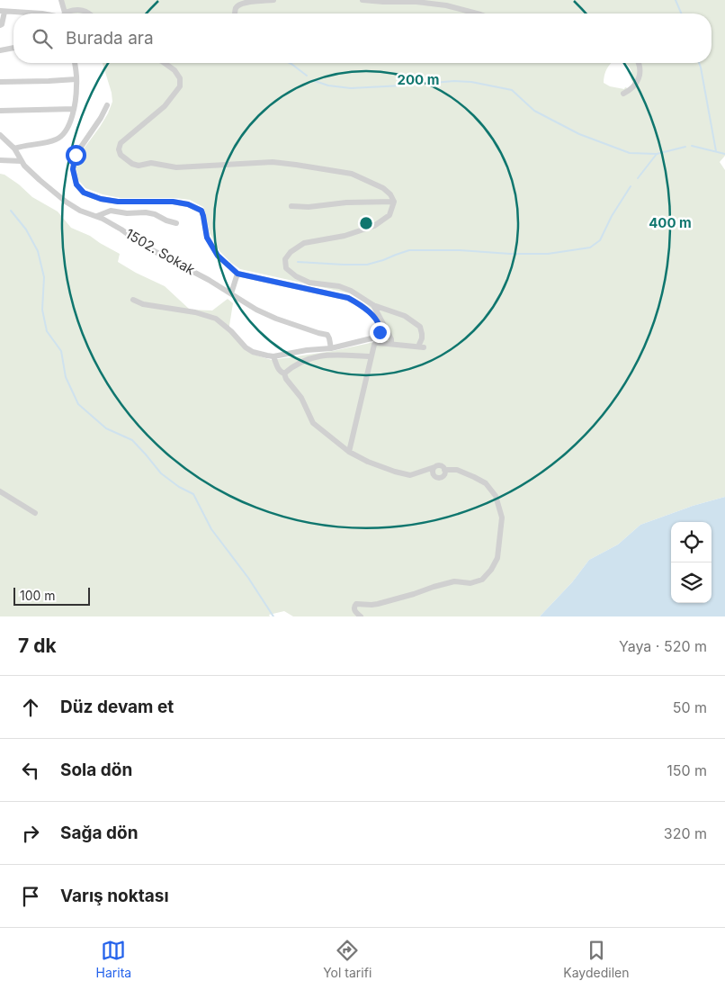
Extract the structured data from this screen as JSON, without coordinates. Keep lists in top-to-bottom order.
{
  "streets": {
    "street": ["1502. Sokak"]
  },
  "scale_bar": "100 m",
  "page": {
    "search": "Burada ara",
    "scale": "100 m",
    "heading": ["7 dk", "Yaya · 520 m"],
    "list": [
      ["Düz devam et", "50 m"],
      ["Sola dön", "150 m"],
      ["Sağa dön", "320 m"],
      "Varış noktası"
    ],
    "nav": ["Harita", "Yol tarifi", "Kaydedilen"]
  },
  "rings": ["200 m", "400 m"]
}
